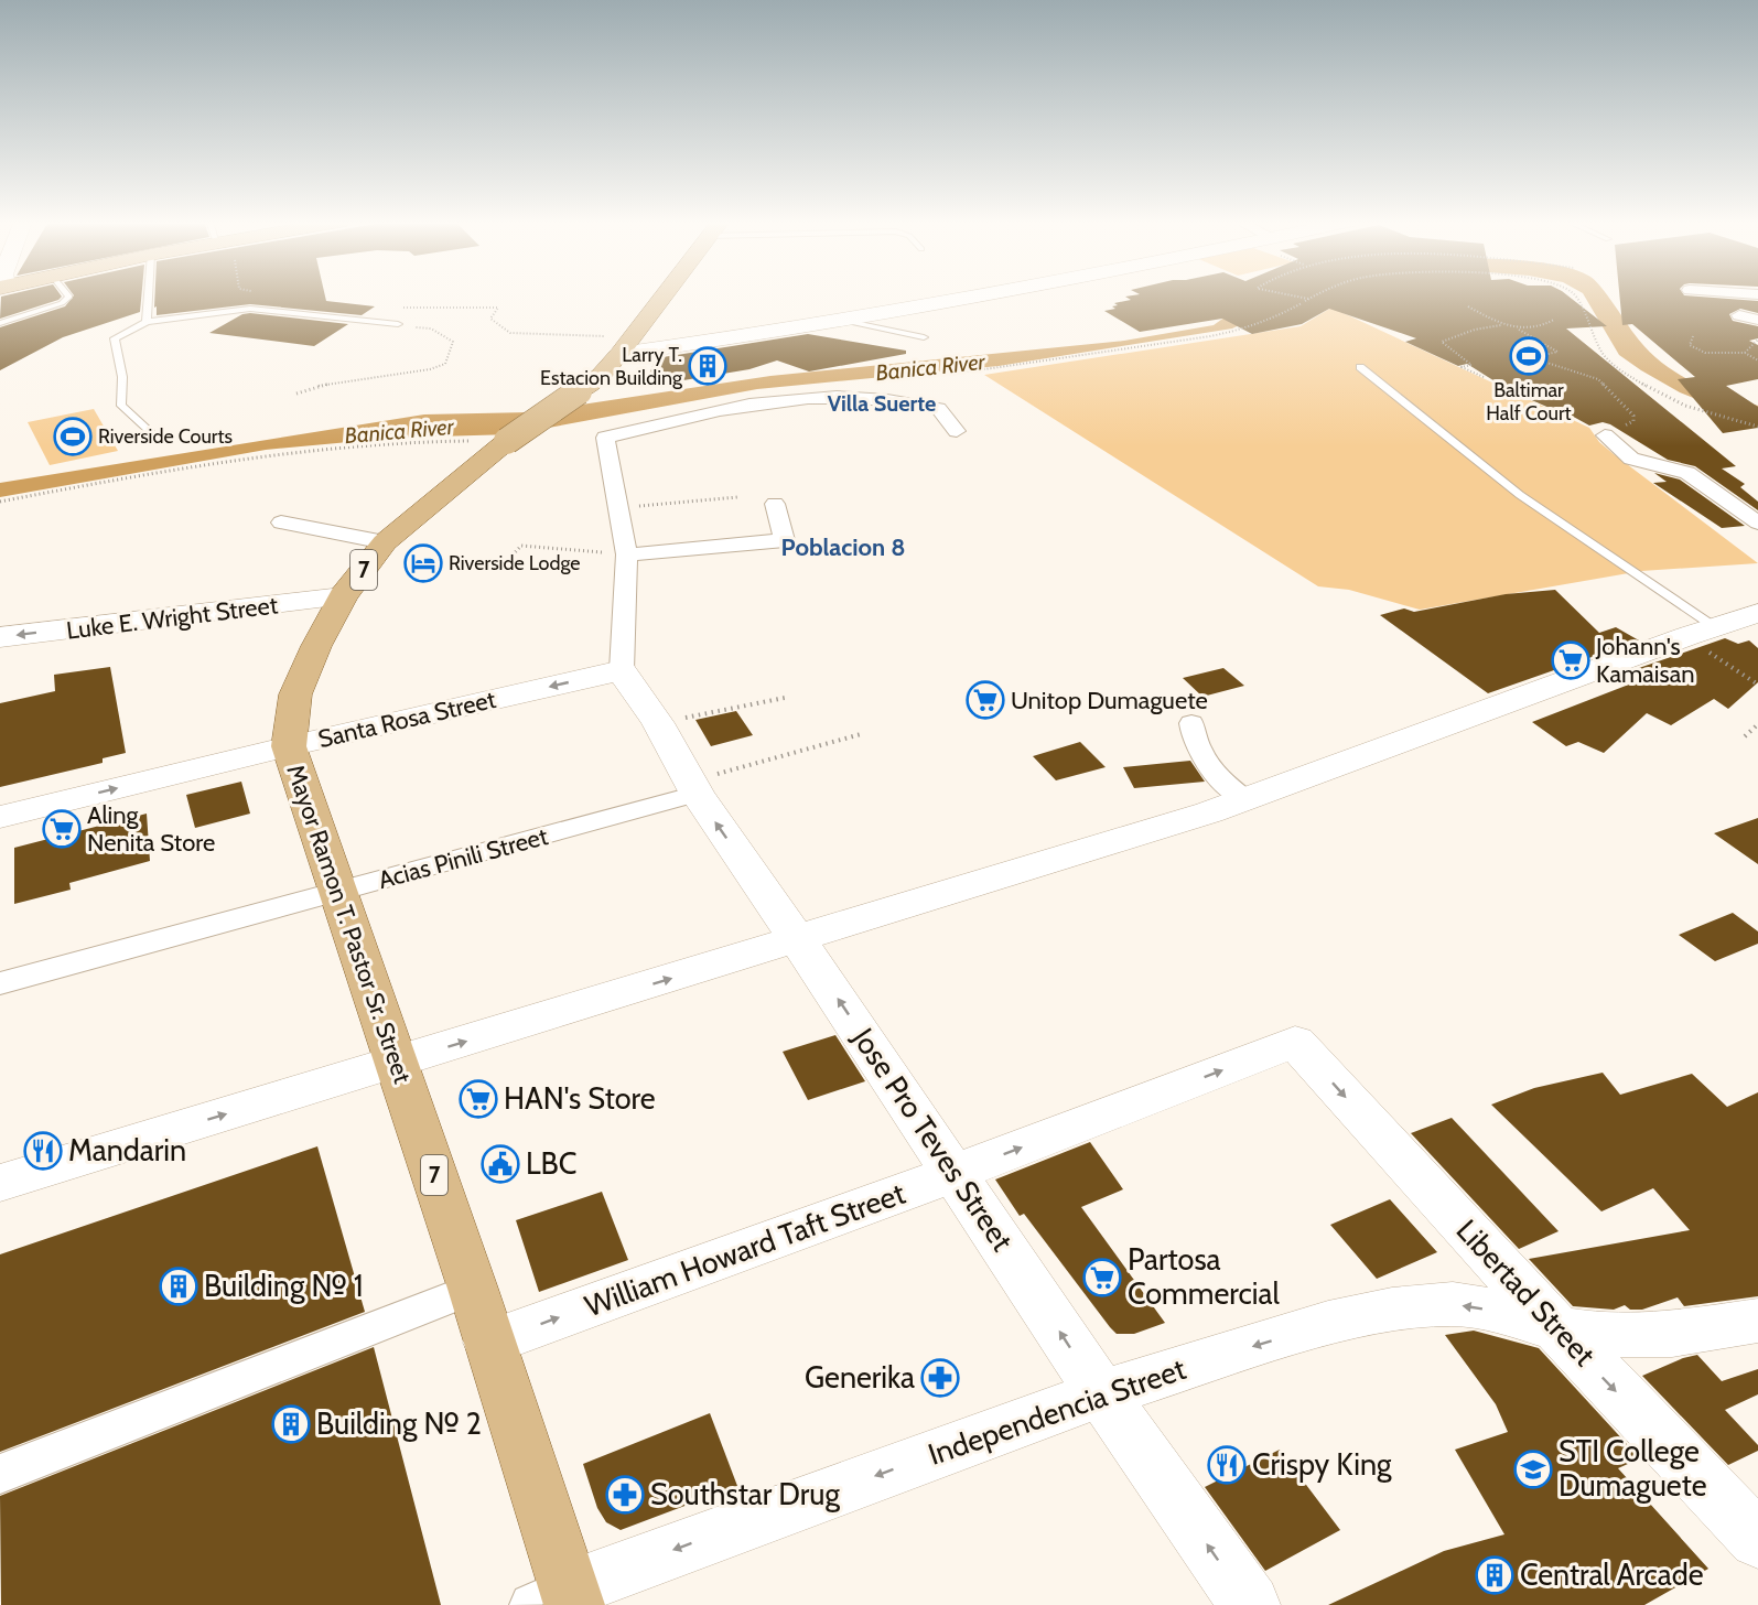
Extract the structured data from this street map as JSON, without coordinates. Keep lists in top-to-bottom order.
{
  "streets": {
    "main road": ["7", "Mayor Ramon T. Pastor Sr. Street"],
    "street": [
      "Luke E. Wright Street",
      "Santa Rosa Street",
      "Acias Pinili Street",
      "Jose Pro Teves Street",
      "William Howard Taft Street",
      "Libertad Street",
      "Independencia Street"
    ]
  },
  "crossings": [
    ["7", "Mayor Ramon T. Pastor Sr. Street"],
    ["Luke E. Wright Street", "Mayor Ramon T. Pastor Sr. Street"],
    ["Santa Rosa Street", "Mayor Ramon T. Pastor Sr. Street"],
    ["Santa Rosa Street", "Jose Pro Teves Street"],
    ["Acias Pinili Street", "Mayor Ramon T. Pastor Sr. Street"],
    ["Acias Pinili Street", "Jose Pro Teves Street"],
    ["Mayor Ramon T. Pastor Sr. Street", "William Howard Taft Street"],
    ["Mayor Ramon T. Pastor Sr. Street", "Independencia Street"],
    ["Jose Pro Teves Street", "William Howard Taft Street"],
    ["Jose Pro Teves Street", "Independencia Street"],
    ["William Howard Taft Street", "Libertad Street"],
    ["Libertad Street", "Independencia Street"]
  ],
  "one_way": [
    "Luke E. Wright Street",
    "Jose Pro Teves Street",
    "Libertad Street",
    "Independencia Street"
  ],
  "districts": ["Villa Suerte", "Poblacion 8"],
  "water": ["Banica River"],
  "places": {
    "sports": ["Baltimar Half Court", "Riverside Courts"],
    "building": [
      "Larry T. Estacion Building",
      "Building № 1",
      "Building № 2",
      "Central Arcade"
    ],
    "hotel": ["Riverside Lodge"],
    "supermarket": [
      "Johann's Kamaisan",
      "Unitop Dumaguete",
      "Aling Nenita Store",
      "HAN's Store",
      "Partosa Commercial"
    ],
    "restaurant": ["Mandarin", "Crispy King"],
    "public building": ["LBC"],
    "pharmacy": ["Generika", "Southstar Drug"],
    "school or university": ["STI College Dumaguete"]
  }
}
